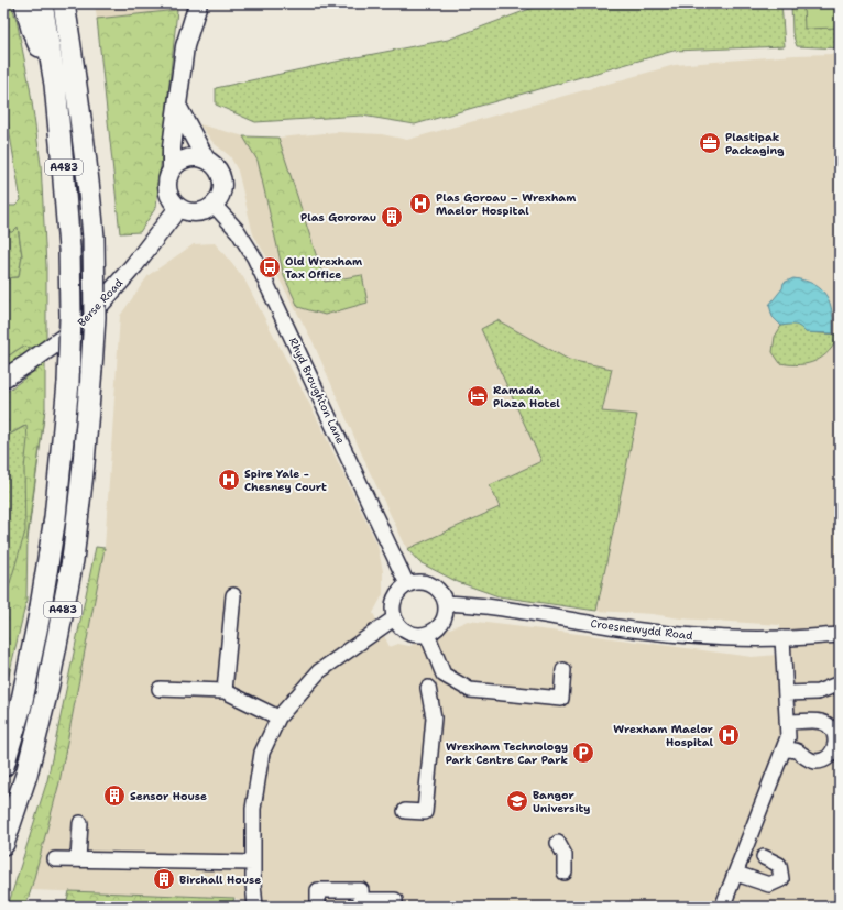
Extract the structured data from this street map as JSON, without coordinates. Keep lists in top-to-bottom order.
{
  "streets": {
    "highway": ["A483"],
    "main road": ["Berse Road"],
    "street": ["Rhyd Broughton Lane", "Croesnewydd Road"]
  },
  "crossings": [
    ["Berse Road", "Rhyd Broughton Lane"],
    ["Rhyd Broughton Lane", "Croesnewydd Road"]
  ],
  "places": {
    "office": ["Plastipak Packaging"],
    "hospital": ["Plas Goroau – Wrexham Maelor Hospital", "Spire Yale - Chesney Court", "Wrexham Maelor Hospital"],
    "building": ["Plas Gororau", "Sensor House", "Birchall House"],
    "bus stop": ["Old Wrexham Tax Office"],
    "hotel": ["Ramada Plaza Hotel"],
    "parking": ["Wrexham Technology Park Centre Car Park"],
    "school or university": ["Bangor University"]
  }
}
